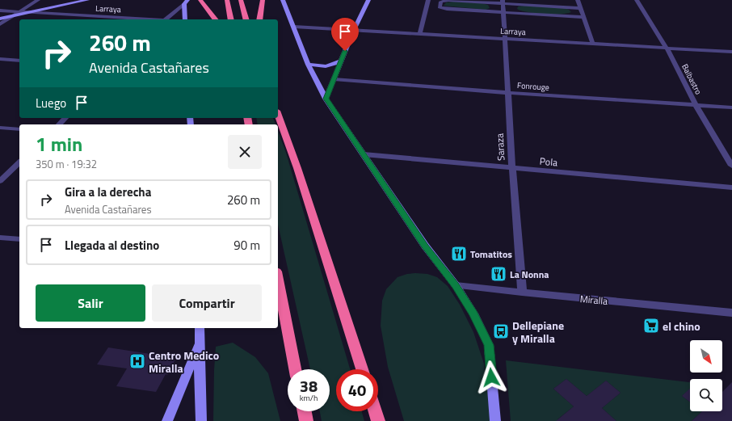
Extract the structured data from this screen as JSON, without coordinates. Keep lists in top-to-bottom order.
{
  "streets": {
    "street": [
      "Larraya",
      "Balbastro",
      "Fonrouge",
      "Saraza",
      "Pola",
      "Miralla"
    ]
  },
  "crossings": [
    ["Larraya", "Balbastro"],
    ["Larraya", "Saraza"],
    ["Balbastro", "Fonrouge"],
    ["Fonrouge", "Saraza"],
    ["Saraza", "Pola"],
    ["Saraza", "Miralla"]
  ],
  "places": {
    "restaurant": ["Tomatitos", "La Nonna"],
    "supermarket": ["el chino"],
    "bus stop": ["Dellepiane y Miralla"],
    "hospital": ["Centro Medico Miralla"]
  },
  "north": "bottom right",
  "page": {
    "turn": ["260 m", "Avenida Castañares"],
    "then": "Luego",
    "heading": ["1 min", "350 m · 19:32"],
    "list": [
      {
        "name": "Gira a la derecha",
        "note": "Avenida Castañares",
        "value": "260 m"
      },
      {
        "name": "Llegada al destino",
        "value": "90 m"
      }
    ],
    "buttons": ["Salir", "Compartir"],
    "speed": "38 km/h",
    "limit": "40"
  }
}
